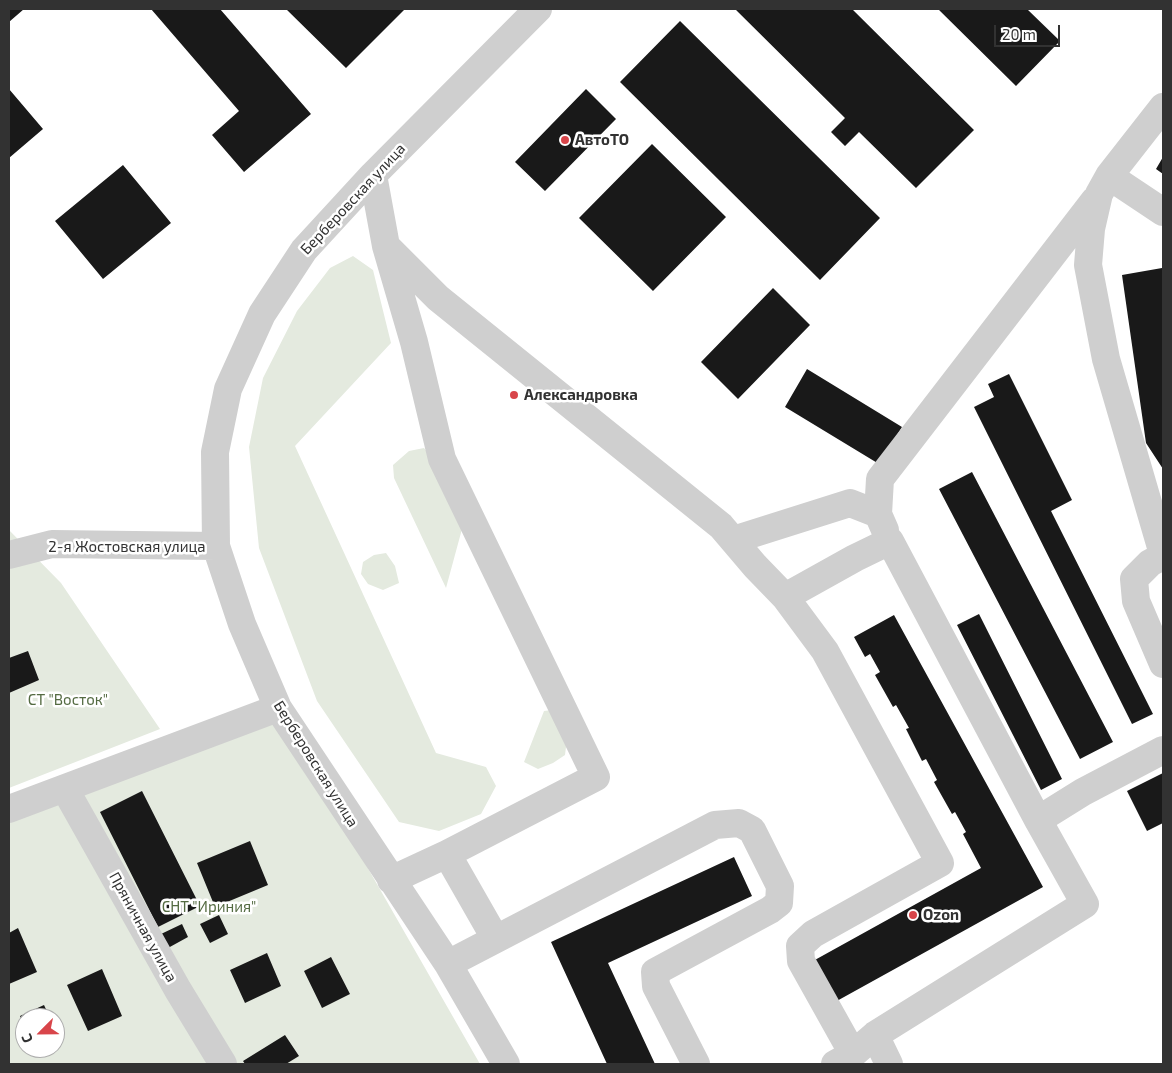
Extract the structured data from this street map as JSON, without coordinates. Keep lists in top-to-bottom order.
{
  "streets": {
    "street": ["Берберовская улица", "2-я Жостовская улица", "Пряничная улица"]
  },
  "crossings": [
    ["Берберовская улица", "2-я Жостовская улица"]
  ],
  "parks": ["СТ \"Восток\"", "СНТ \"Ириния\""],
  "places": ["АвтоТО", "Александровка", "Ozon"],
  "scale_bar": "20 m",
  "north": "bottom left"
}
